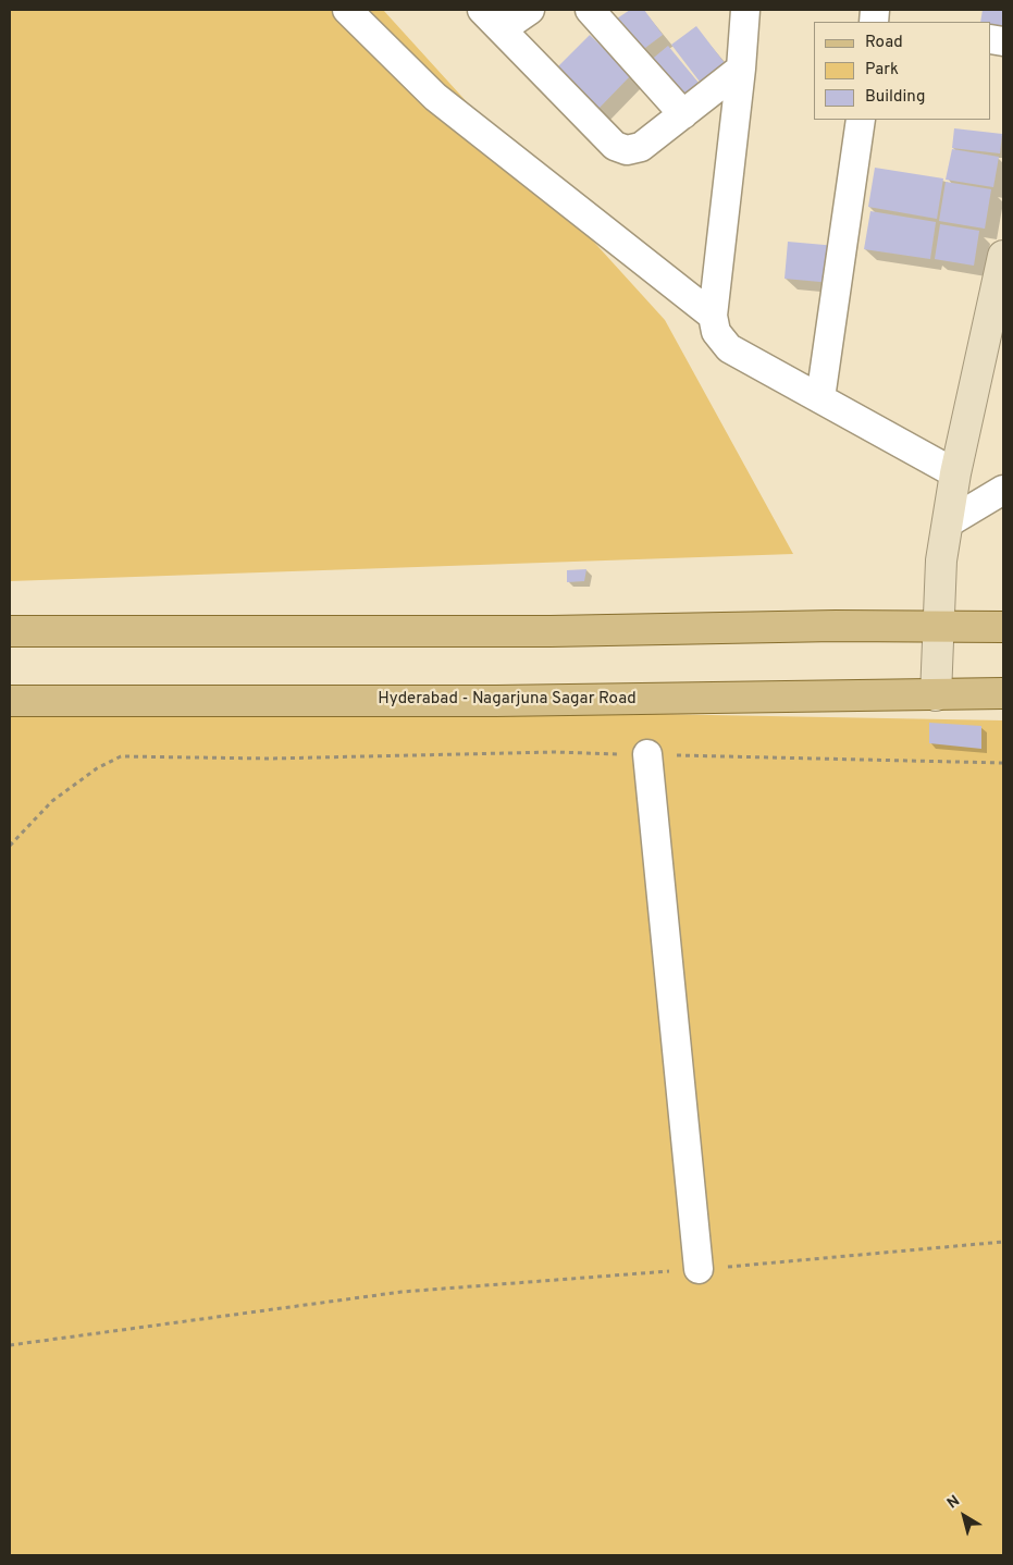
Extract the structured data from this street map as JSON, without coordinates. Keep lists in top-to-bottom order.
{
  "streets": {
    "main road": ["Hyderabad - Nagarjuna Sagar Road"]
  },
  "legend": ["Road", "Park", "Building"],
  "north": "top left"
}
